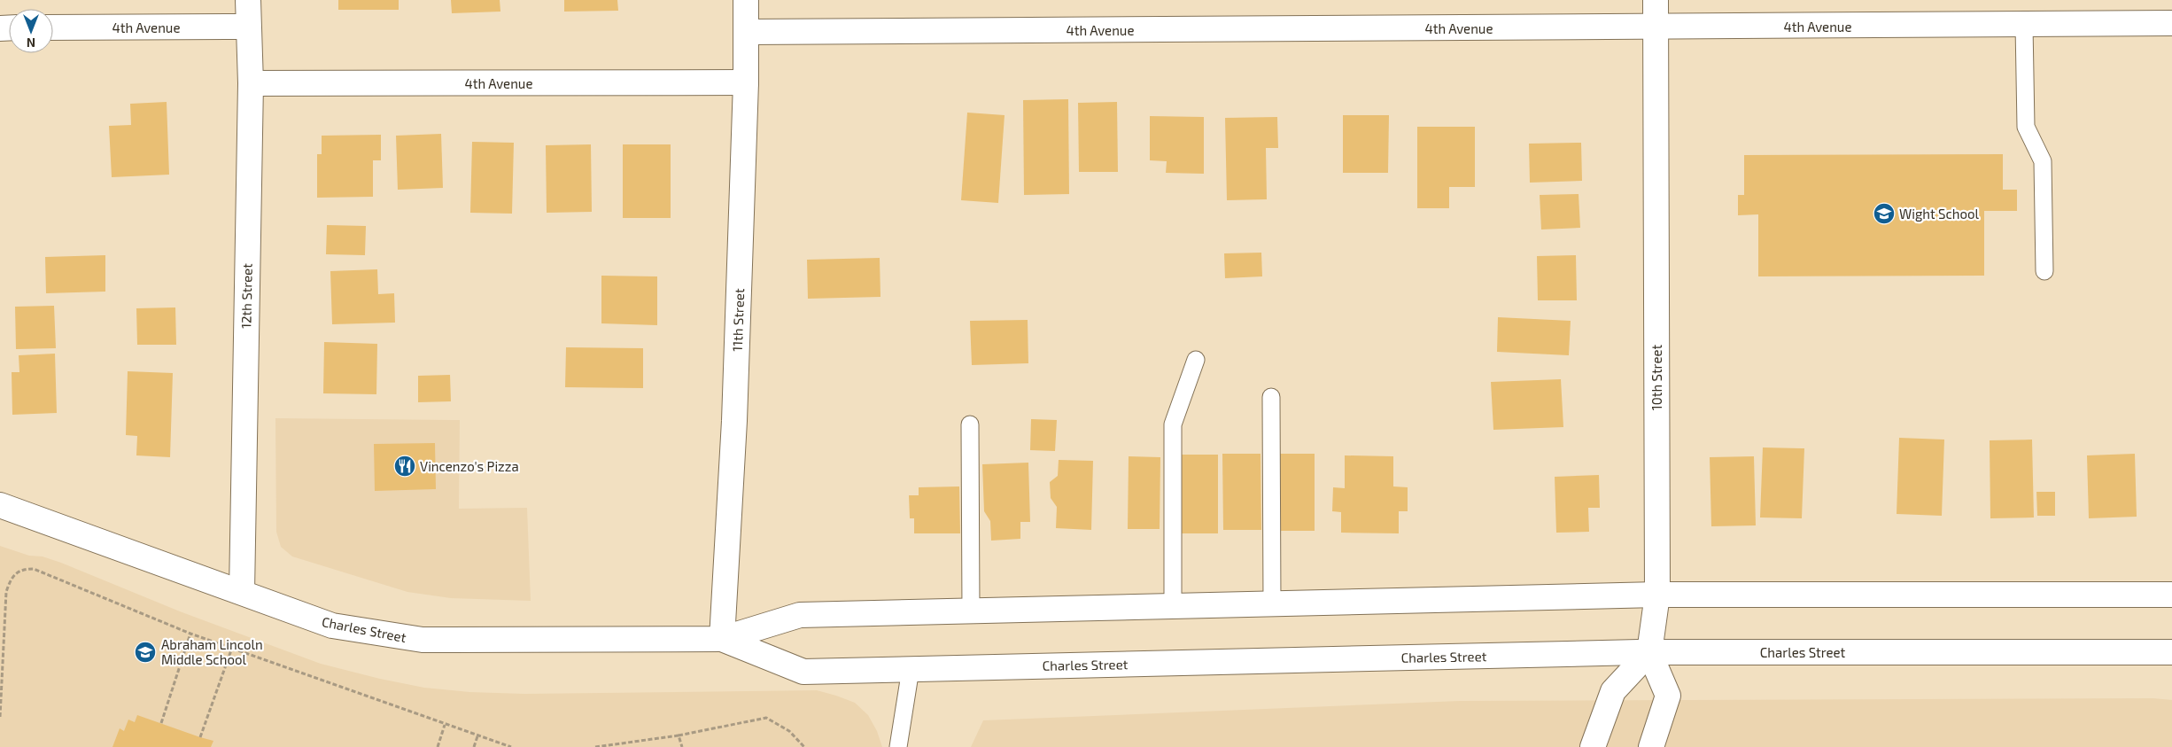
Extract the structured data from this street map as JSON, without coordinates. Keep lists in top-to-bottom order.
{
  "streets": {
    "main road": [
      "4th Avenue",
      "12th Street",
      "11th Street",
      "10th Street",
      "Charles Street"
    ]
  },
  "crossings": [
    ["4th Avenue", "12th Street"],
    ["4th Avenue", "11th Street"],
    ["4th Avenue", "10th Street"],
    ["12th Street", "Charles Street"],
    ["11th Street", "Charles Street"],
    ["10th Street", "Charles Street"]
  ],
  "places": {
    "school or university": ["Wight School", "Abraham Lincoln Middle School"],
    "restaurant": ["Vincenzo's Pizza"]
  },
  "north": "bottom"
}
